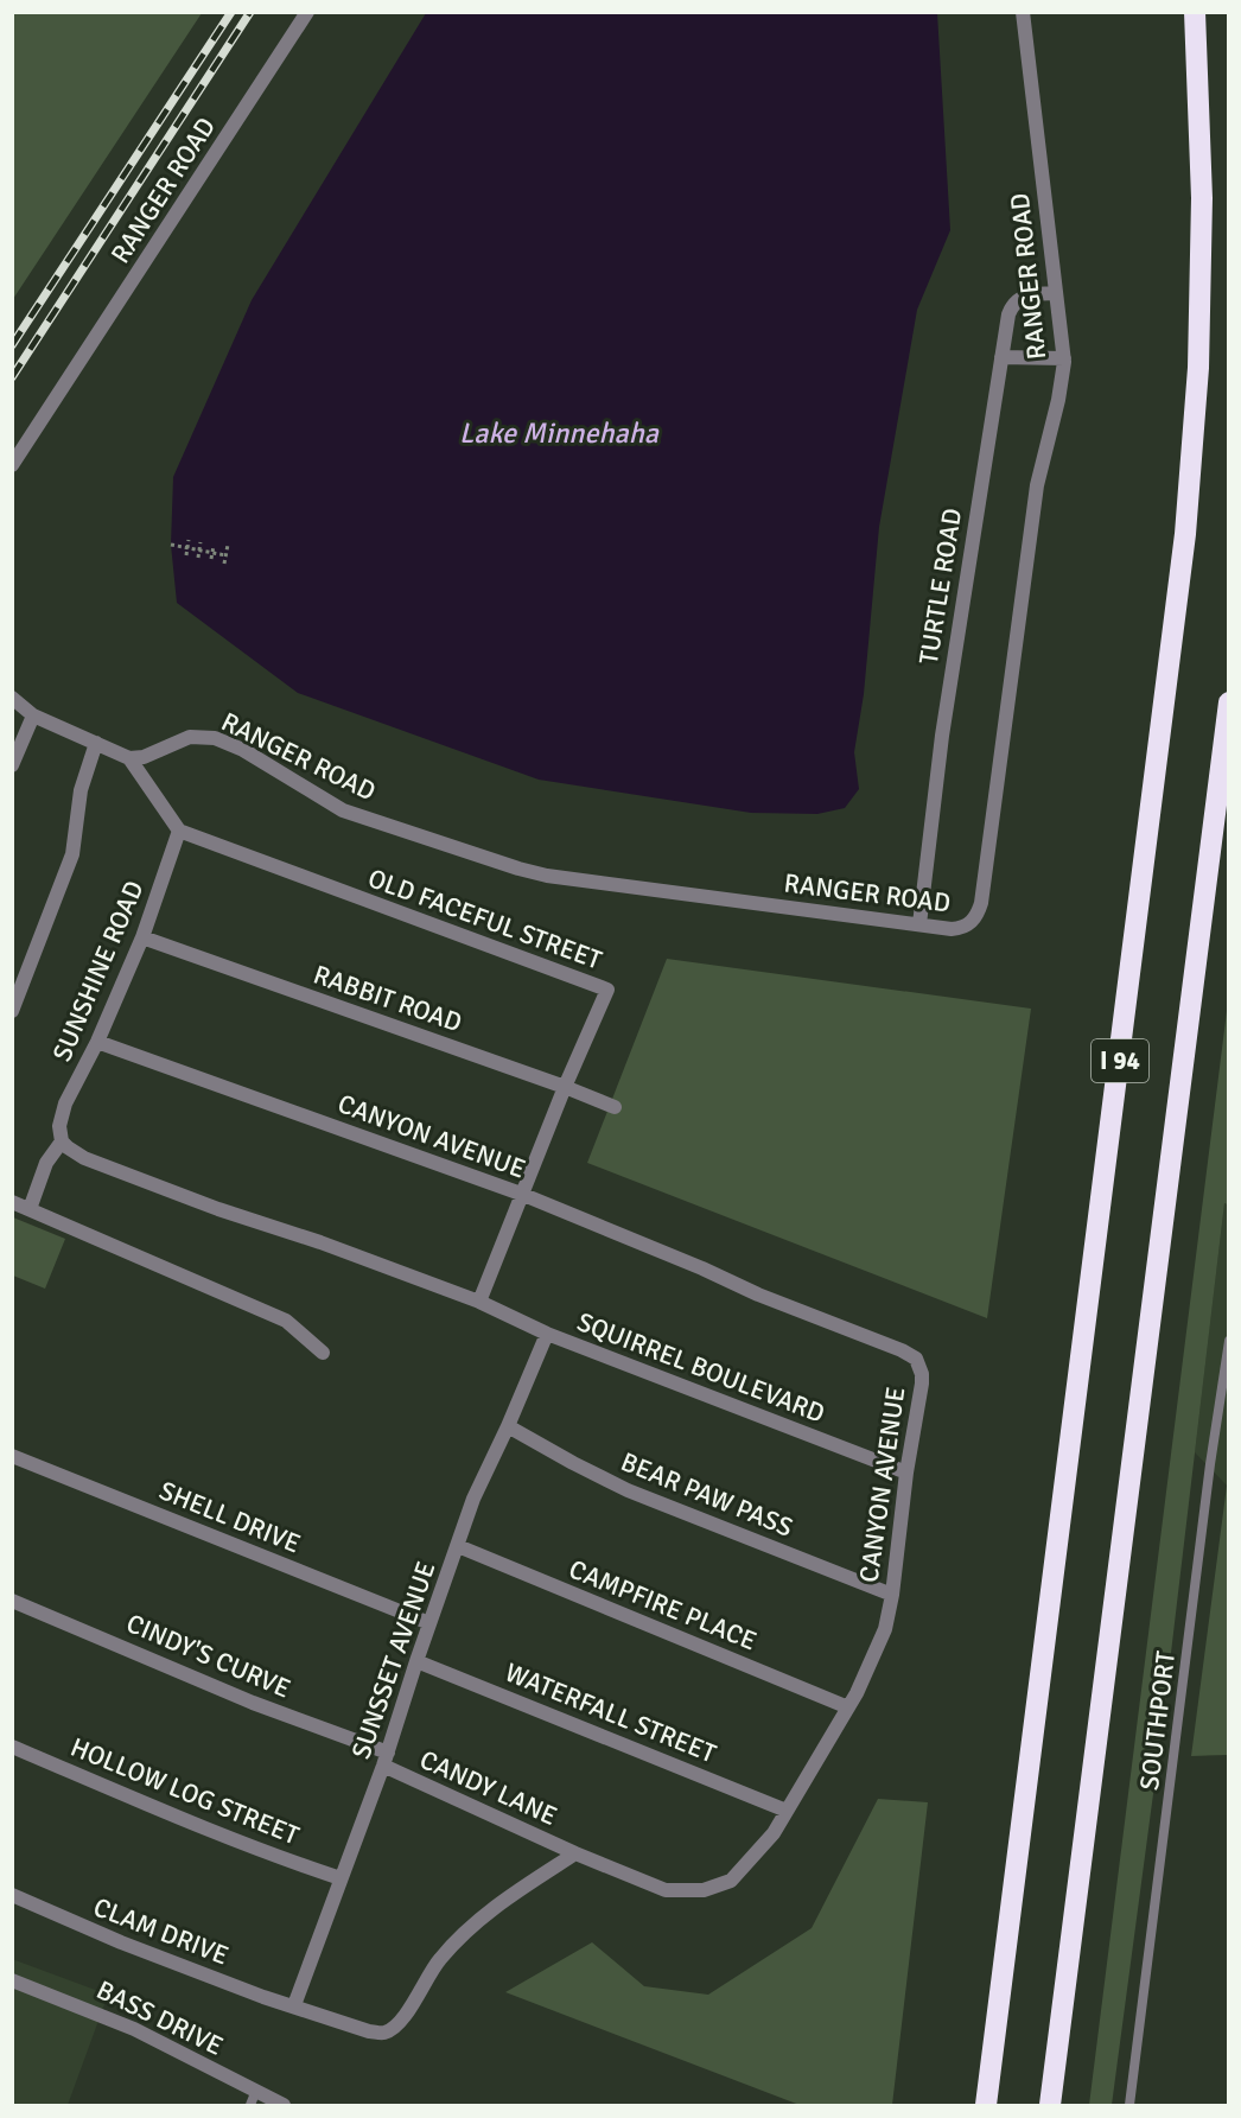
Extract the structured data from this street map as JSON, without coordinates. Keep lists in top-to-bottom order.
{
  "streets": {
    "highway": ["I 94"],
    "street": [
      "RANGER ROAD",
      "TURTLE ROAD",
      "OLD FACEFUL STREET",
      "SUNSHINE ROAD",
      "RABBIT ROAD",
      "CANYON AVENUE",
      "SQUIRREL BOULEVARD",
      "BEAR PAW PASS",
      "SHELL DRIVE",
      "CAMPFIRE PLACE",
      "CINDY'S CURVE",
      "SUNSSET AVENUE",
      "WATERFALL STREET",
      "CANDY LANE",
      "HOLLOW LOG STREET",
      "CLAM DRIVE",
      "BASS DRIVE"
    ],
    "lane": ["SOUTHPORT"]
  },
  "crossings": [
    ["RANGER ROAD", "TURTLE ROAD"],
    ["OLD FACEFUL STREET", "SUNSHINE ROAD"],
    ["OLD FACEFUL STREET", "RABBIT ROAD"],
    ["OLD FACEFUL STREET", "CANYON AVENUE"],
    ["OLD FACEFUL STREET", "SQUIRREL BOULEVARD"],
    ["SUNSHINE ROAD", "RABBIT ROAD"],
    ["SUNSHINE ROAD", "CANYON AVENUE"],
    ["CANYON AVENUE", "SQUIRREL BOULEVARD"],
    ["CANYON AVENUE", "BEAR PAW PASS"],
    ["CANYON AVENUE", "CAMPFIRE PLACE"],
    ["CANYON AVENUE", "WATERFALL STREET"],
    ["CANYON AVENUE", "CANDY LANE"],
    ["SQUIRREL BOULEVARD", "SUNSSET AVENUE"],
    ["BEAR PAW PASS", "SUNSSET AVENUE"],
    ["SHELL DRIVE", "SUNSSET AVENUE"],
    ["CAMPFIRE PLACE", "SUNSSET AVENUE"],
    ["CINDY'S CURVE", "SUNSSET AVENUE"],
    ["CINDY'S CURVE", "CANDY LANE"],
    ["SUNSSET AVENUE", "WATERFALL STREET"],
    ["SUNSSET AVENUE", "CANDY LANE"],
    ["SUNSSET AVENUE", "HOLLOW LOG STREET"],
    ["SUNSSET AVENUE", "CLAM DRIVE"]
  ],
  "water": ["Lake Minnehaha"]
}
